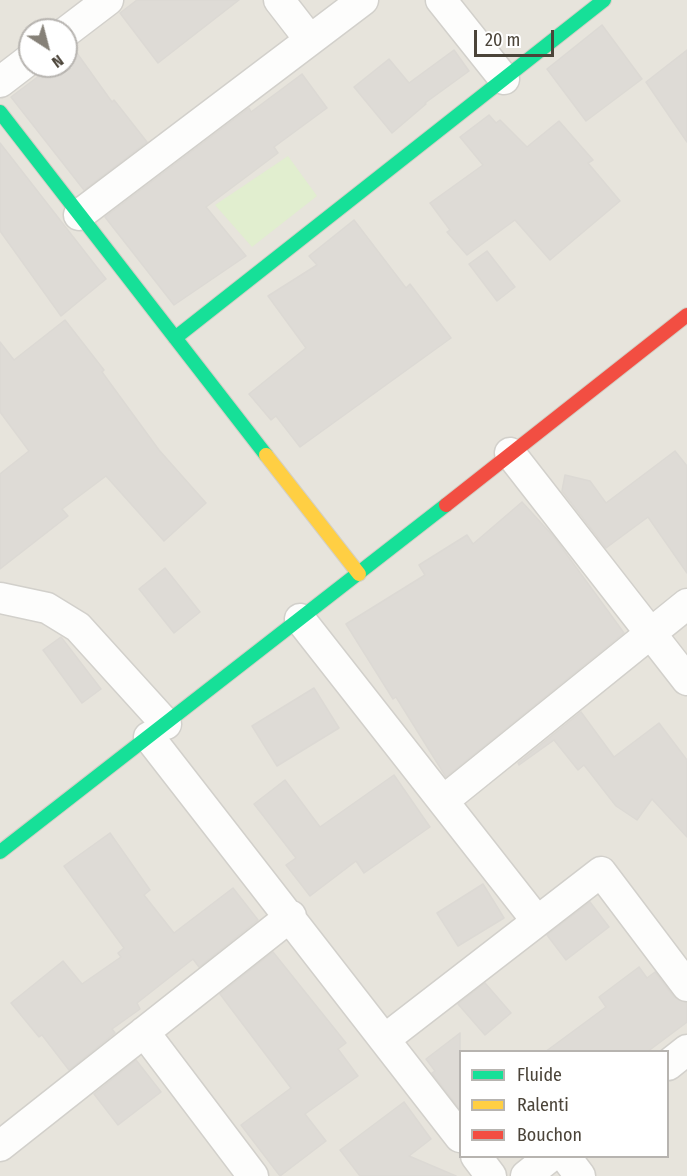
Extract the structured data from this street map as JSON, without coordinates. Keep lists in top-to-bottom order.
{
  "legend": ["Fluide", "Ralenti", "Bouchon"],
  "scale_bar": "20 m",
  "north": "bottom right"
}
